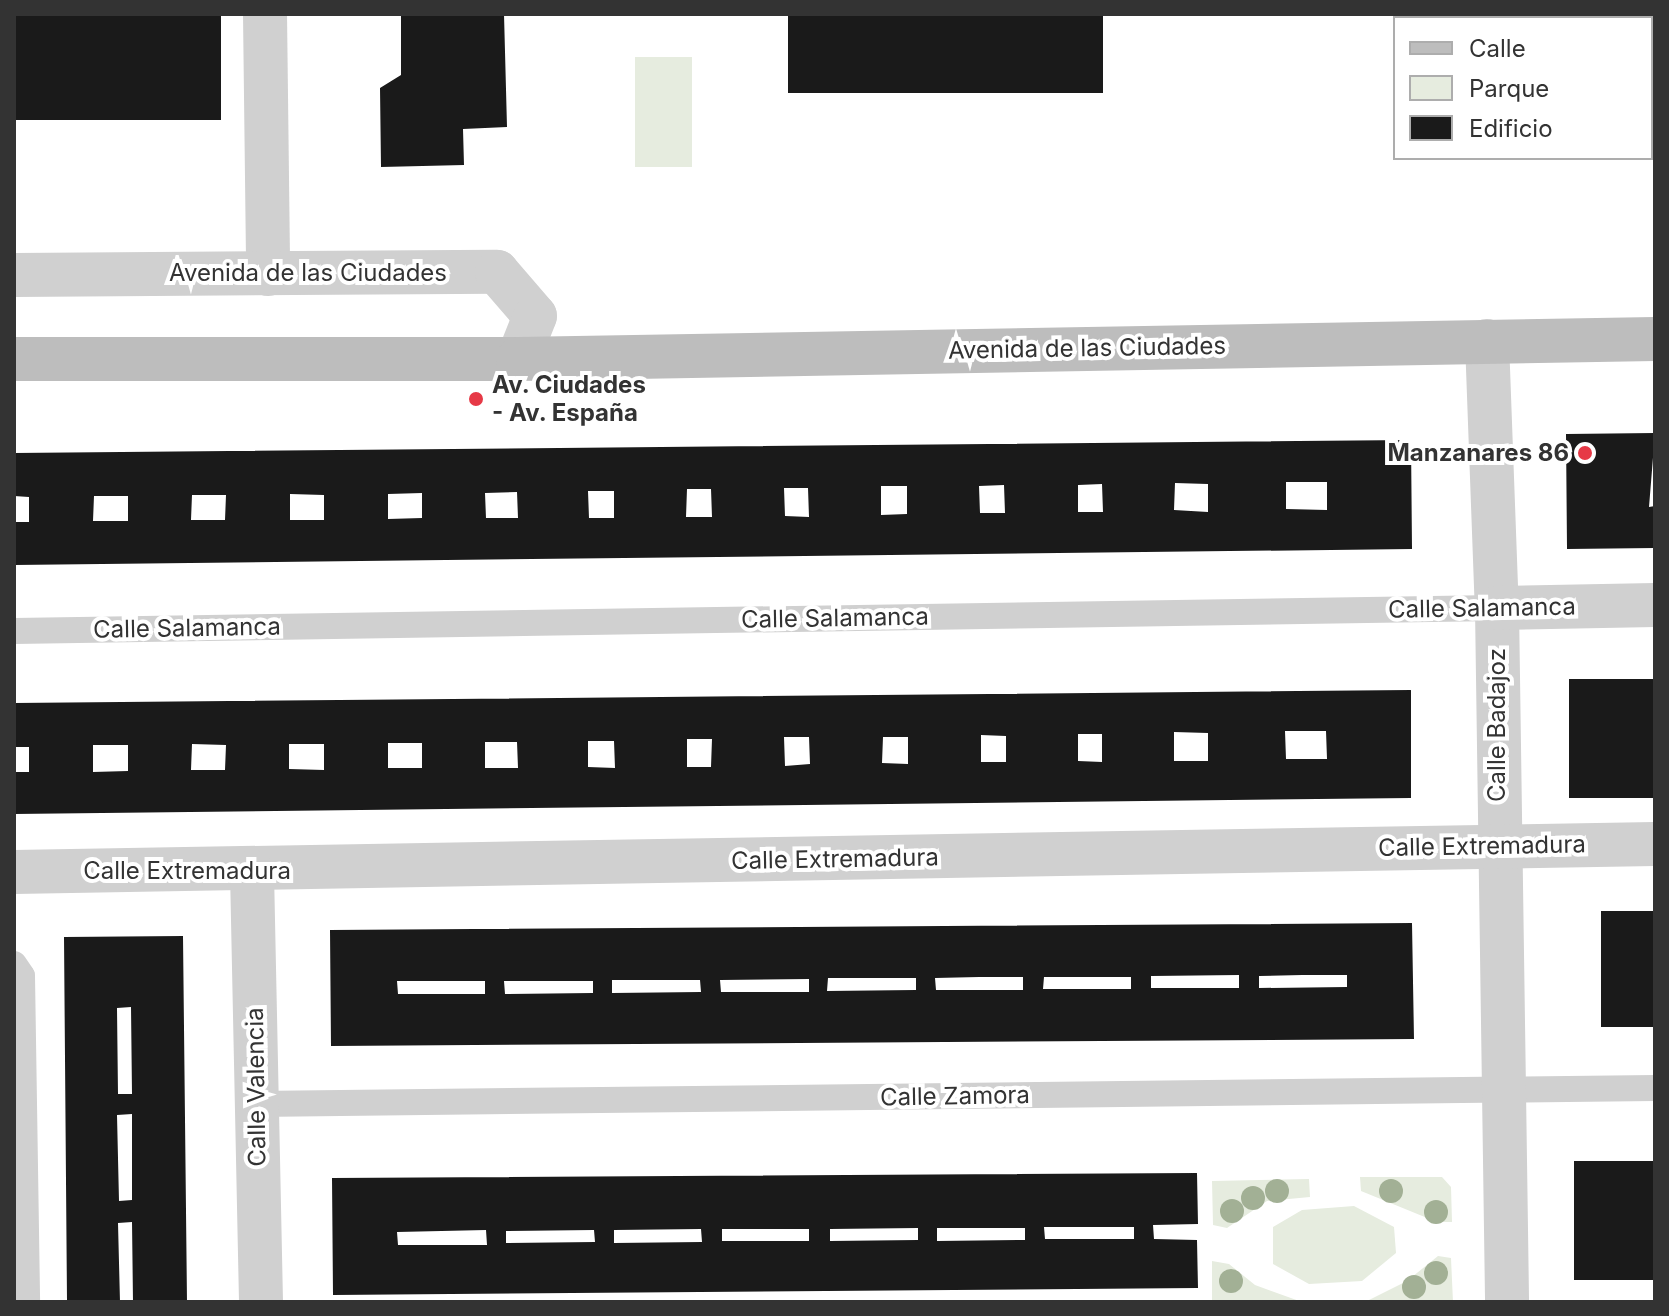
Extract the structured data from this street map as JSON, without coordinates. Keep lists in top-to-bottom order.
{
  "streets": {
    "street": [
      "Avenida de las Ciudades",
      "Calle Salamanca",
      "Calle Badajoz",
      "Calle Extremadura",
      "Calle Valencia"
    ],
    "lane": ["Calle Zamora"]
  },
  "crossings": [
    ["Avenida de las Ciudades", "Calle Badajoz"],
    ["Calle Salamanca", "Calle Badajoz"],
    ["Calle Badajoz", "Calle Extremadura"],
    ["Calle Badajoz", "Calle Zamora"],
    ["Calle Extremadura", "Calle Valencia"],
    ["Calle Valencia", "Calle Zamora"]
  ],
  "places": ["Av. Ciudades - Av. España", "Manzanares 86"],
  "legend": ["Calle", "Parque", "Edificio"]
}
